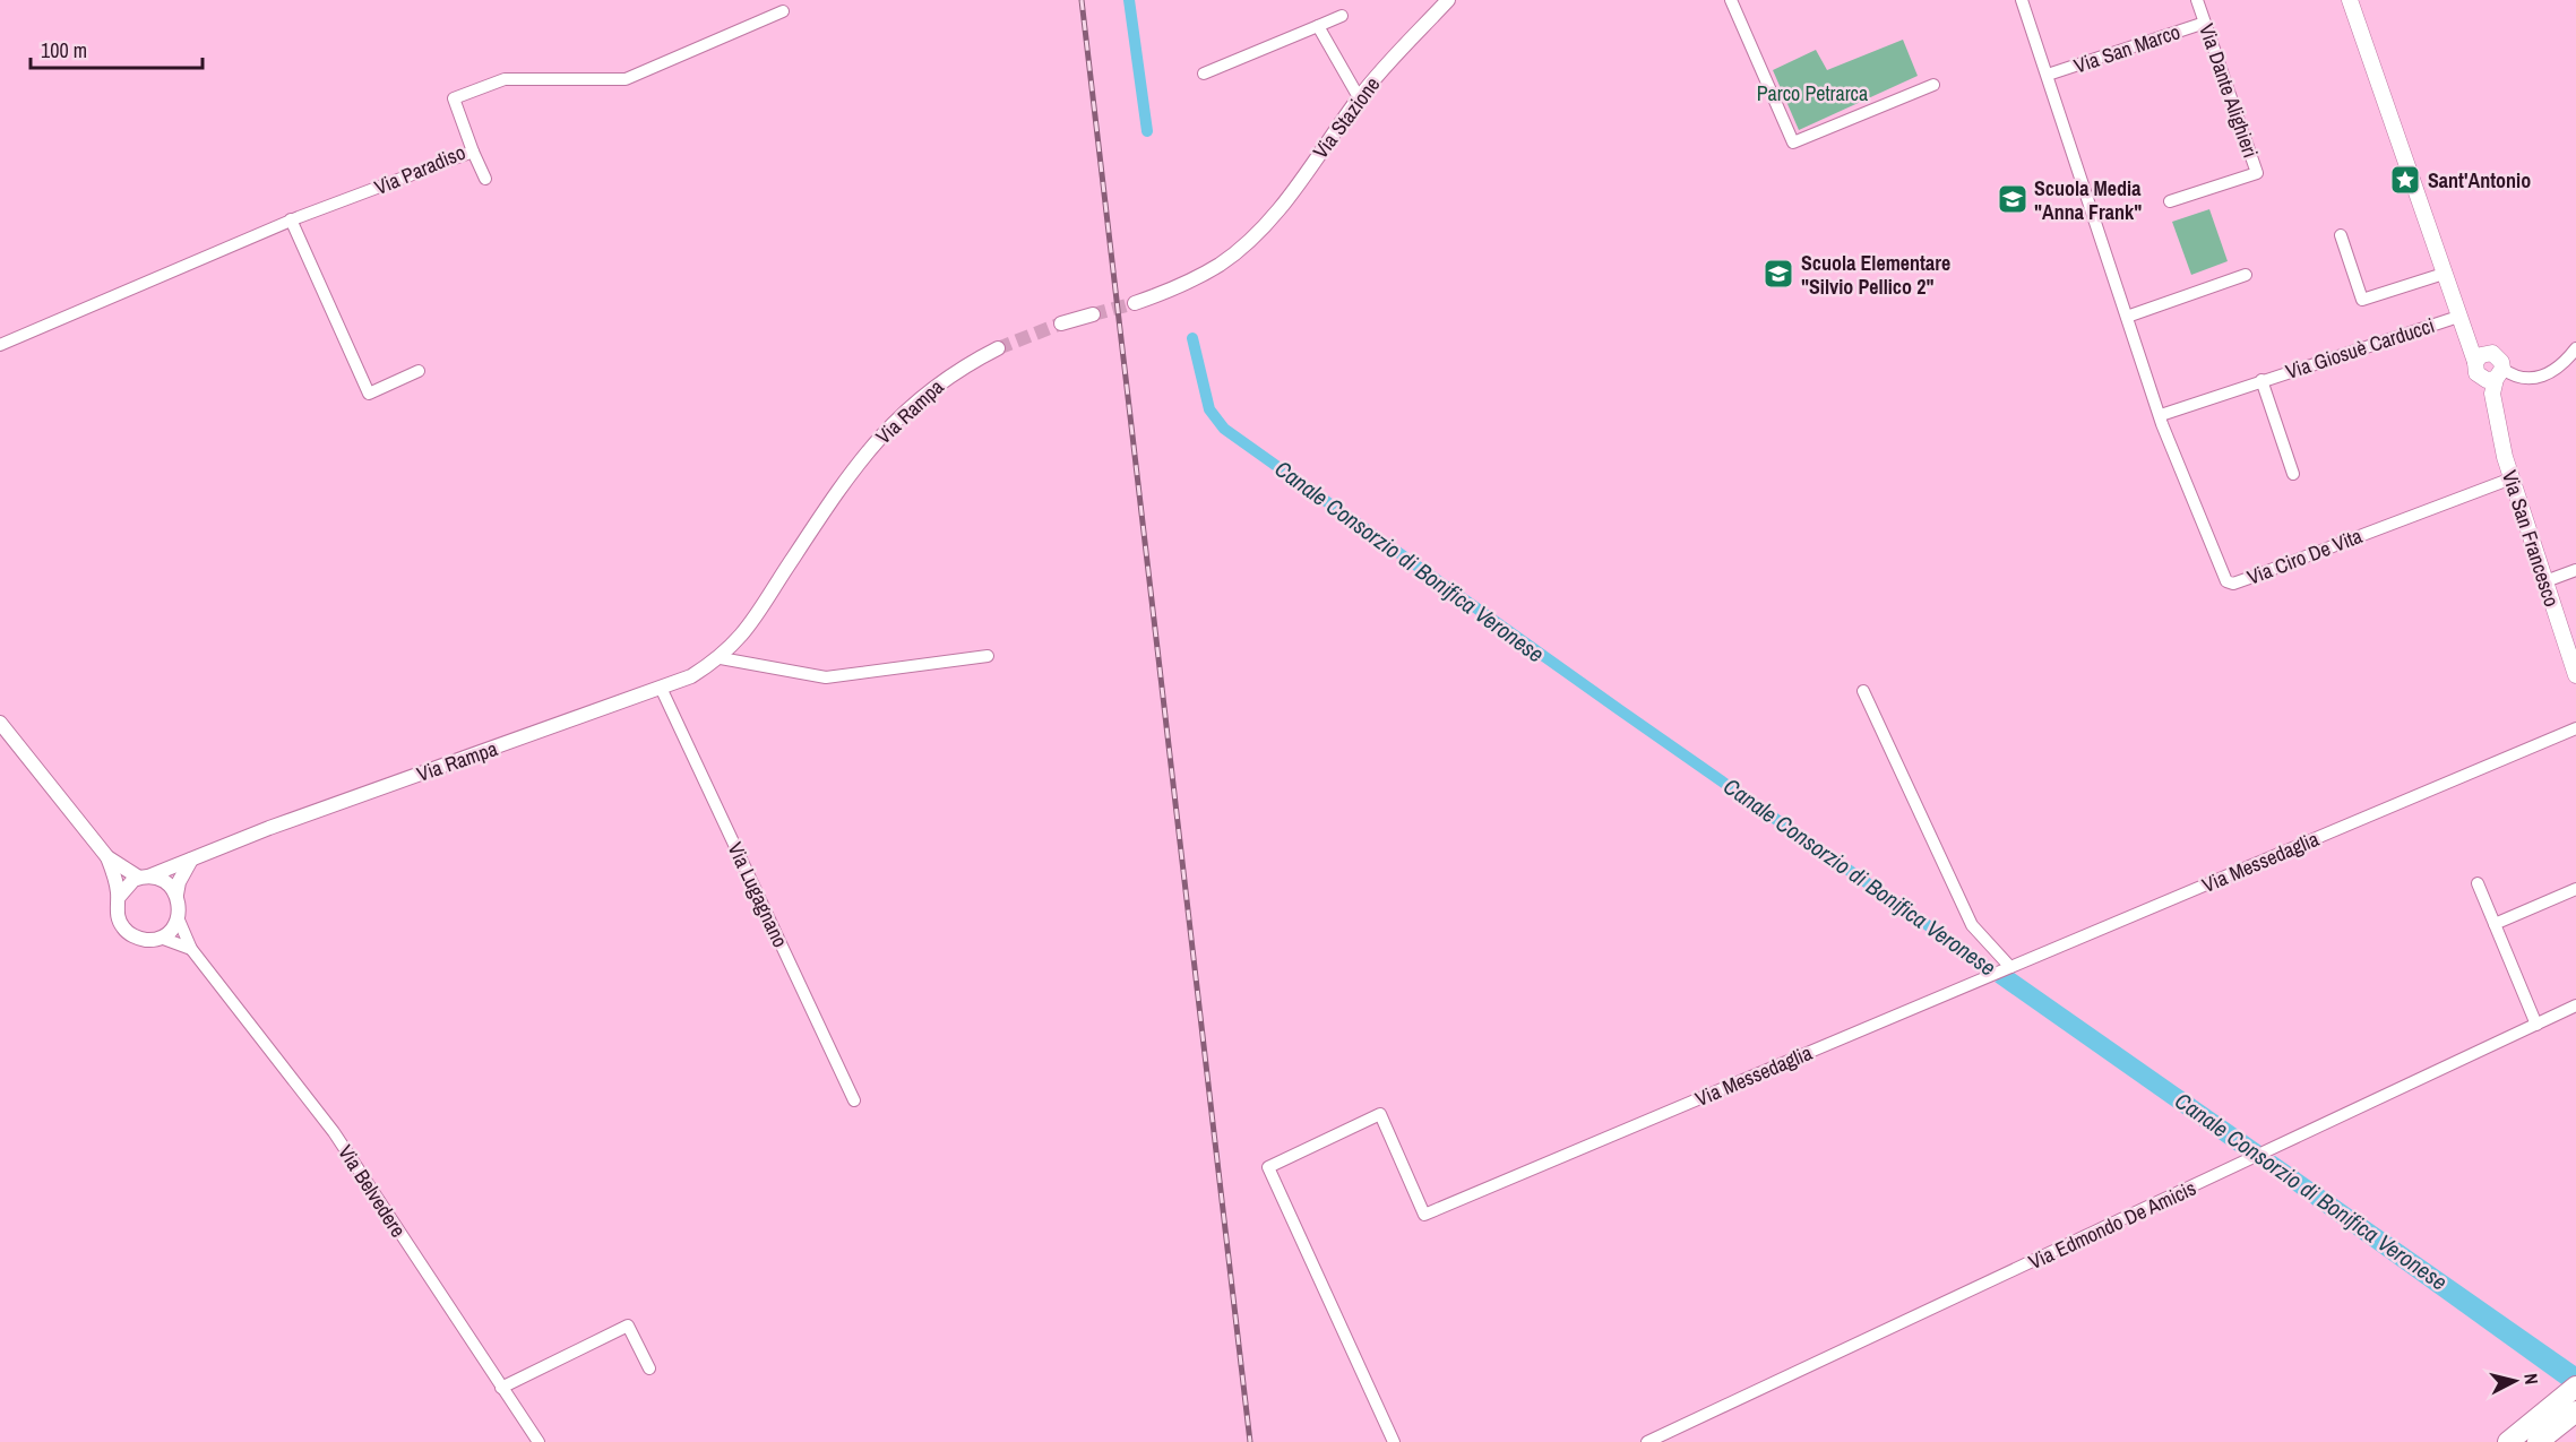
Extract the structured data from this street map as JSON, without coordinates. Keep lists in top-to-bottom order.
{
  "streets": {
    "main road": ["Via San Francesco"],
    "street": [
      "Via San Marco",
      "Via Dante Alighieri",
      "Via Stazione",
      "Via Paradiso",
      "Via Giosuè Carducci",
      "Via Rampa",
      "Via Ciro De Vita",
      "Via Messedaglia",
      "Via Lugagnano",
      "Via Belvedere",
      "Via Edmondo De Amicis"
    ]
  },
  "crossings": [
    ["Via San Marco", "Via Dante Alighieri"],
    ["Via Giosuè Carducci", "Via San Francesco"],
    ["Via Giosuè Carducci", "Via Ciro De Vita"],
    ["Via Rampa", "Via Lugagnano"],
    ["Via Rampa", "Via Belvedere"],
    ["Via San Francesco", "Via Ciro De Vita"]
  ],
  "water": ["Canale Consorzio di Bonifica Veronese"],
  "parks": ["Parco Petrarca"],
  "places": {
    "place": ["Sant'Antonio"],
    "school or university": ["Scuola Media \"Anna Frank\"", "Scuola Elementare \"Silvio Pellico 2\""]
  },
  "scale_bar": "100 m",
  "north": "right"
}
